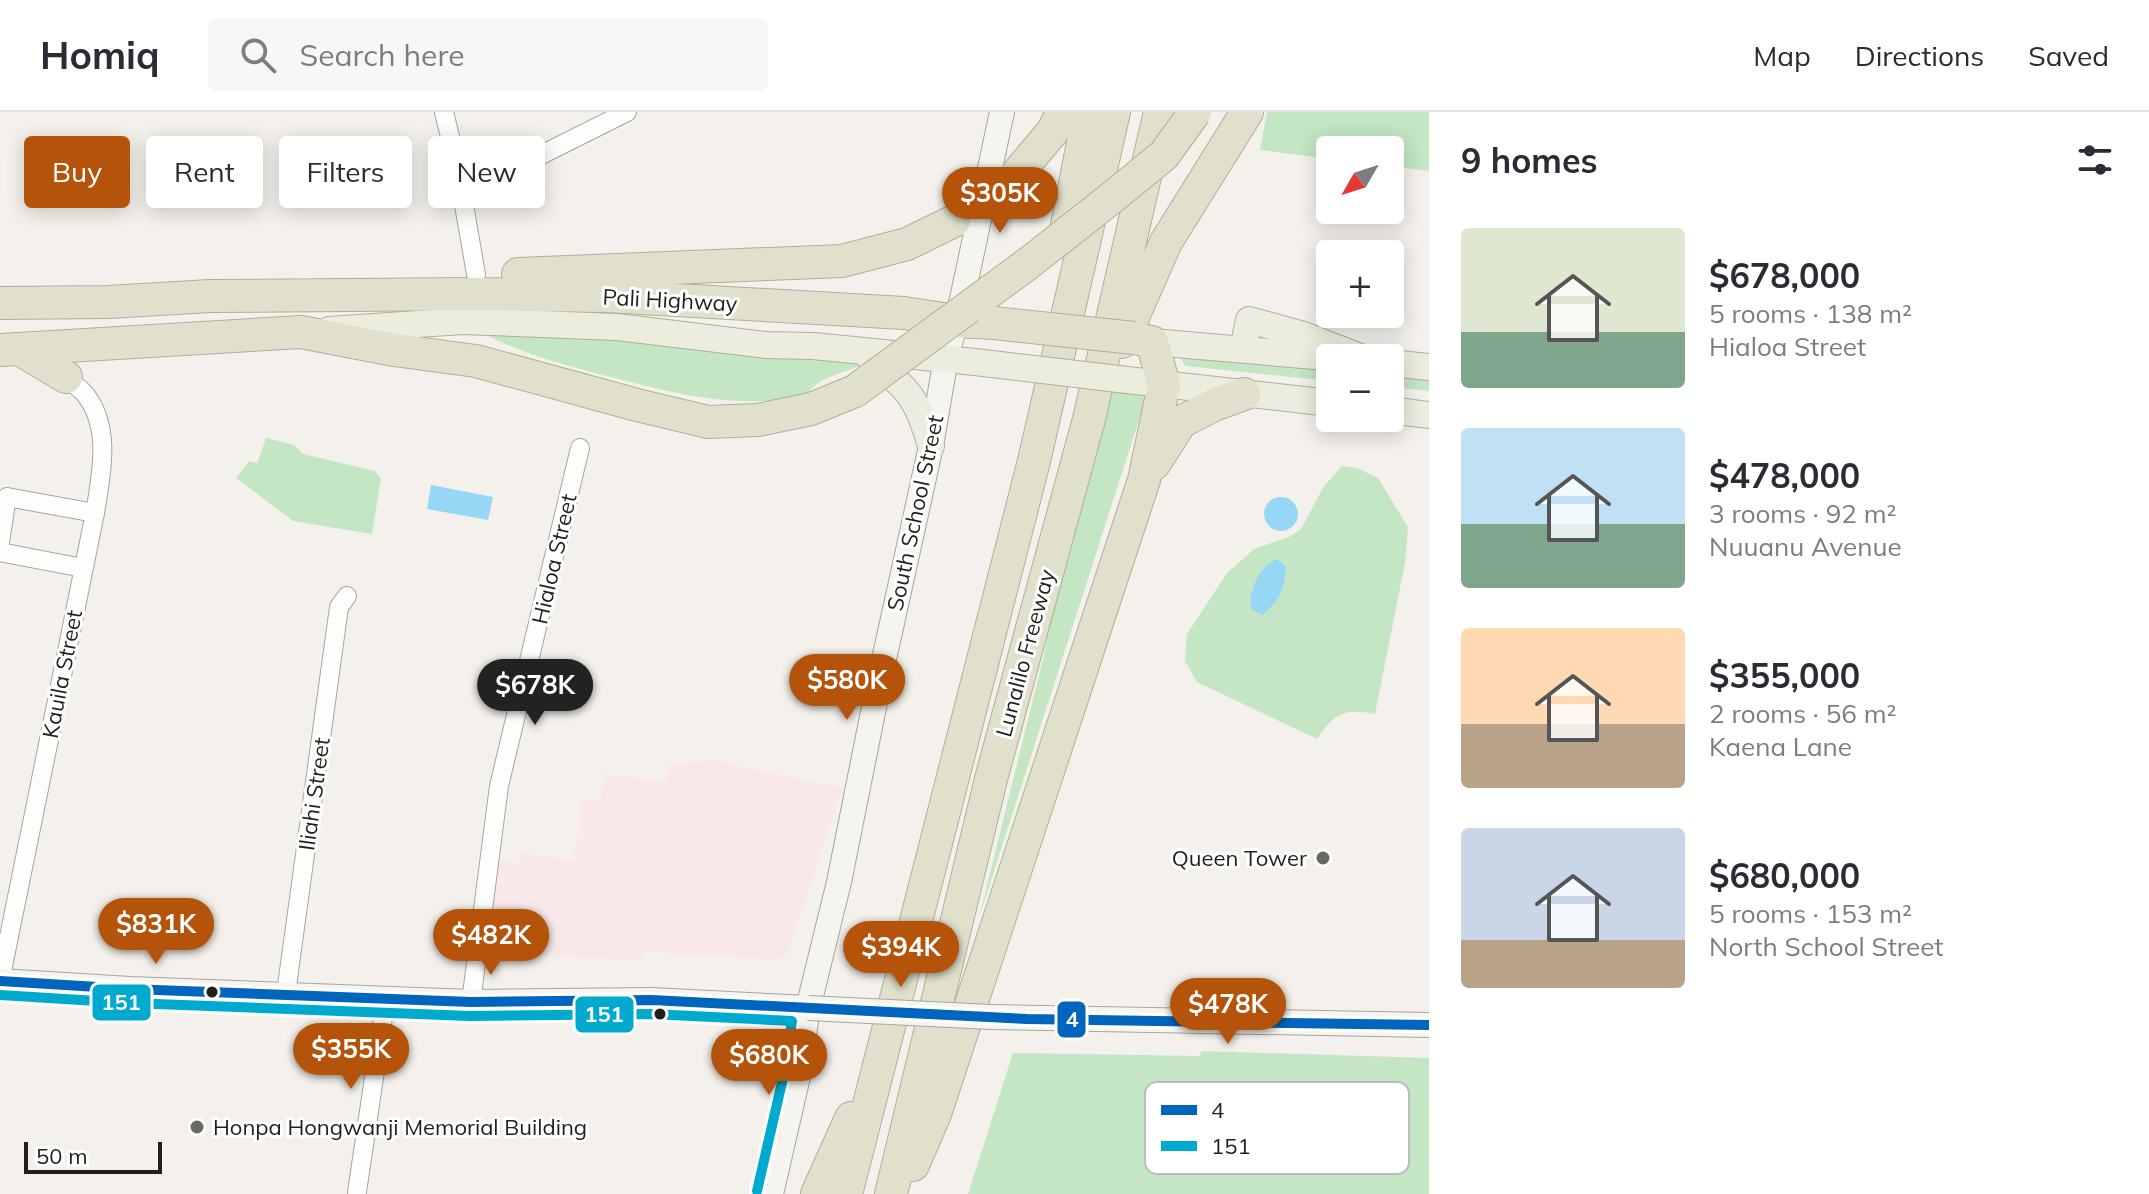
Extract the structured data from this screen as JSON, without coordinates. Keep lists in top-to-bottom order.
{
  "streets": {
    "highway": ["Pali Highway", "Lunalilo Freeway"],
    "main road": ["South School Street"],
    "street": ["Hialoa Street", "Kauila Street", "Iliahi Street"]
  },
  "crossings": [
    ["Pali Highway", "South School Street"]
  ],
  "places": ["Queen Tower", "Honpa Hongwanji Memorial Building"],
  "lines": ["transit line 4", "transit line 151"],
  "legend": ["4", "151"],
  "scale_bar": "50 m",
  "north": "bottom left",
  "page": {
    "header": "Homiq",
    "search": "Search here",
    "nav": ["Map", "Directions", "Saved"],
    "heading": "9 homes",
    "map_buttons": ["+", "−"],
    "chip": [
      "Buy",
      "Rent",
      "Filters",
      "New"
    ],
    "price": [
      "$305K",
      "$580K",
      "$678K",
      "$831K",
      "$482K",
      "$394K",
      "$478K",
      "$355K",
      "$680K"
    ],
    "list": [
      {
        "name": "$678,000",
        "note": "5 rooms · 138 m² · Hialoa Street"
      },
      {
        "name": "$478,000",
        "note": "3 rooms · 92 m² · Nuuanu Avenue"
      },
      {
        "name": "$355,000",
        "note": "2 rooms · 56 m² · Kaena Lane"
      },
      {
        "name": "$680,000",
        "note": "5 rooms · 153 m² · North School Street"
      }
    ],
    "scale": "50 m"
  }
}
